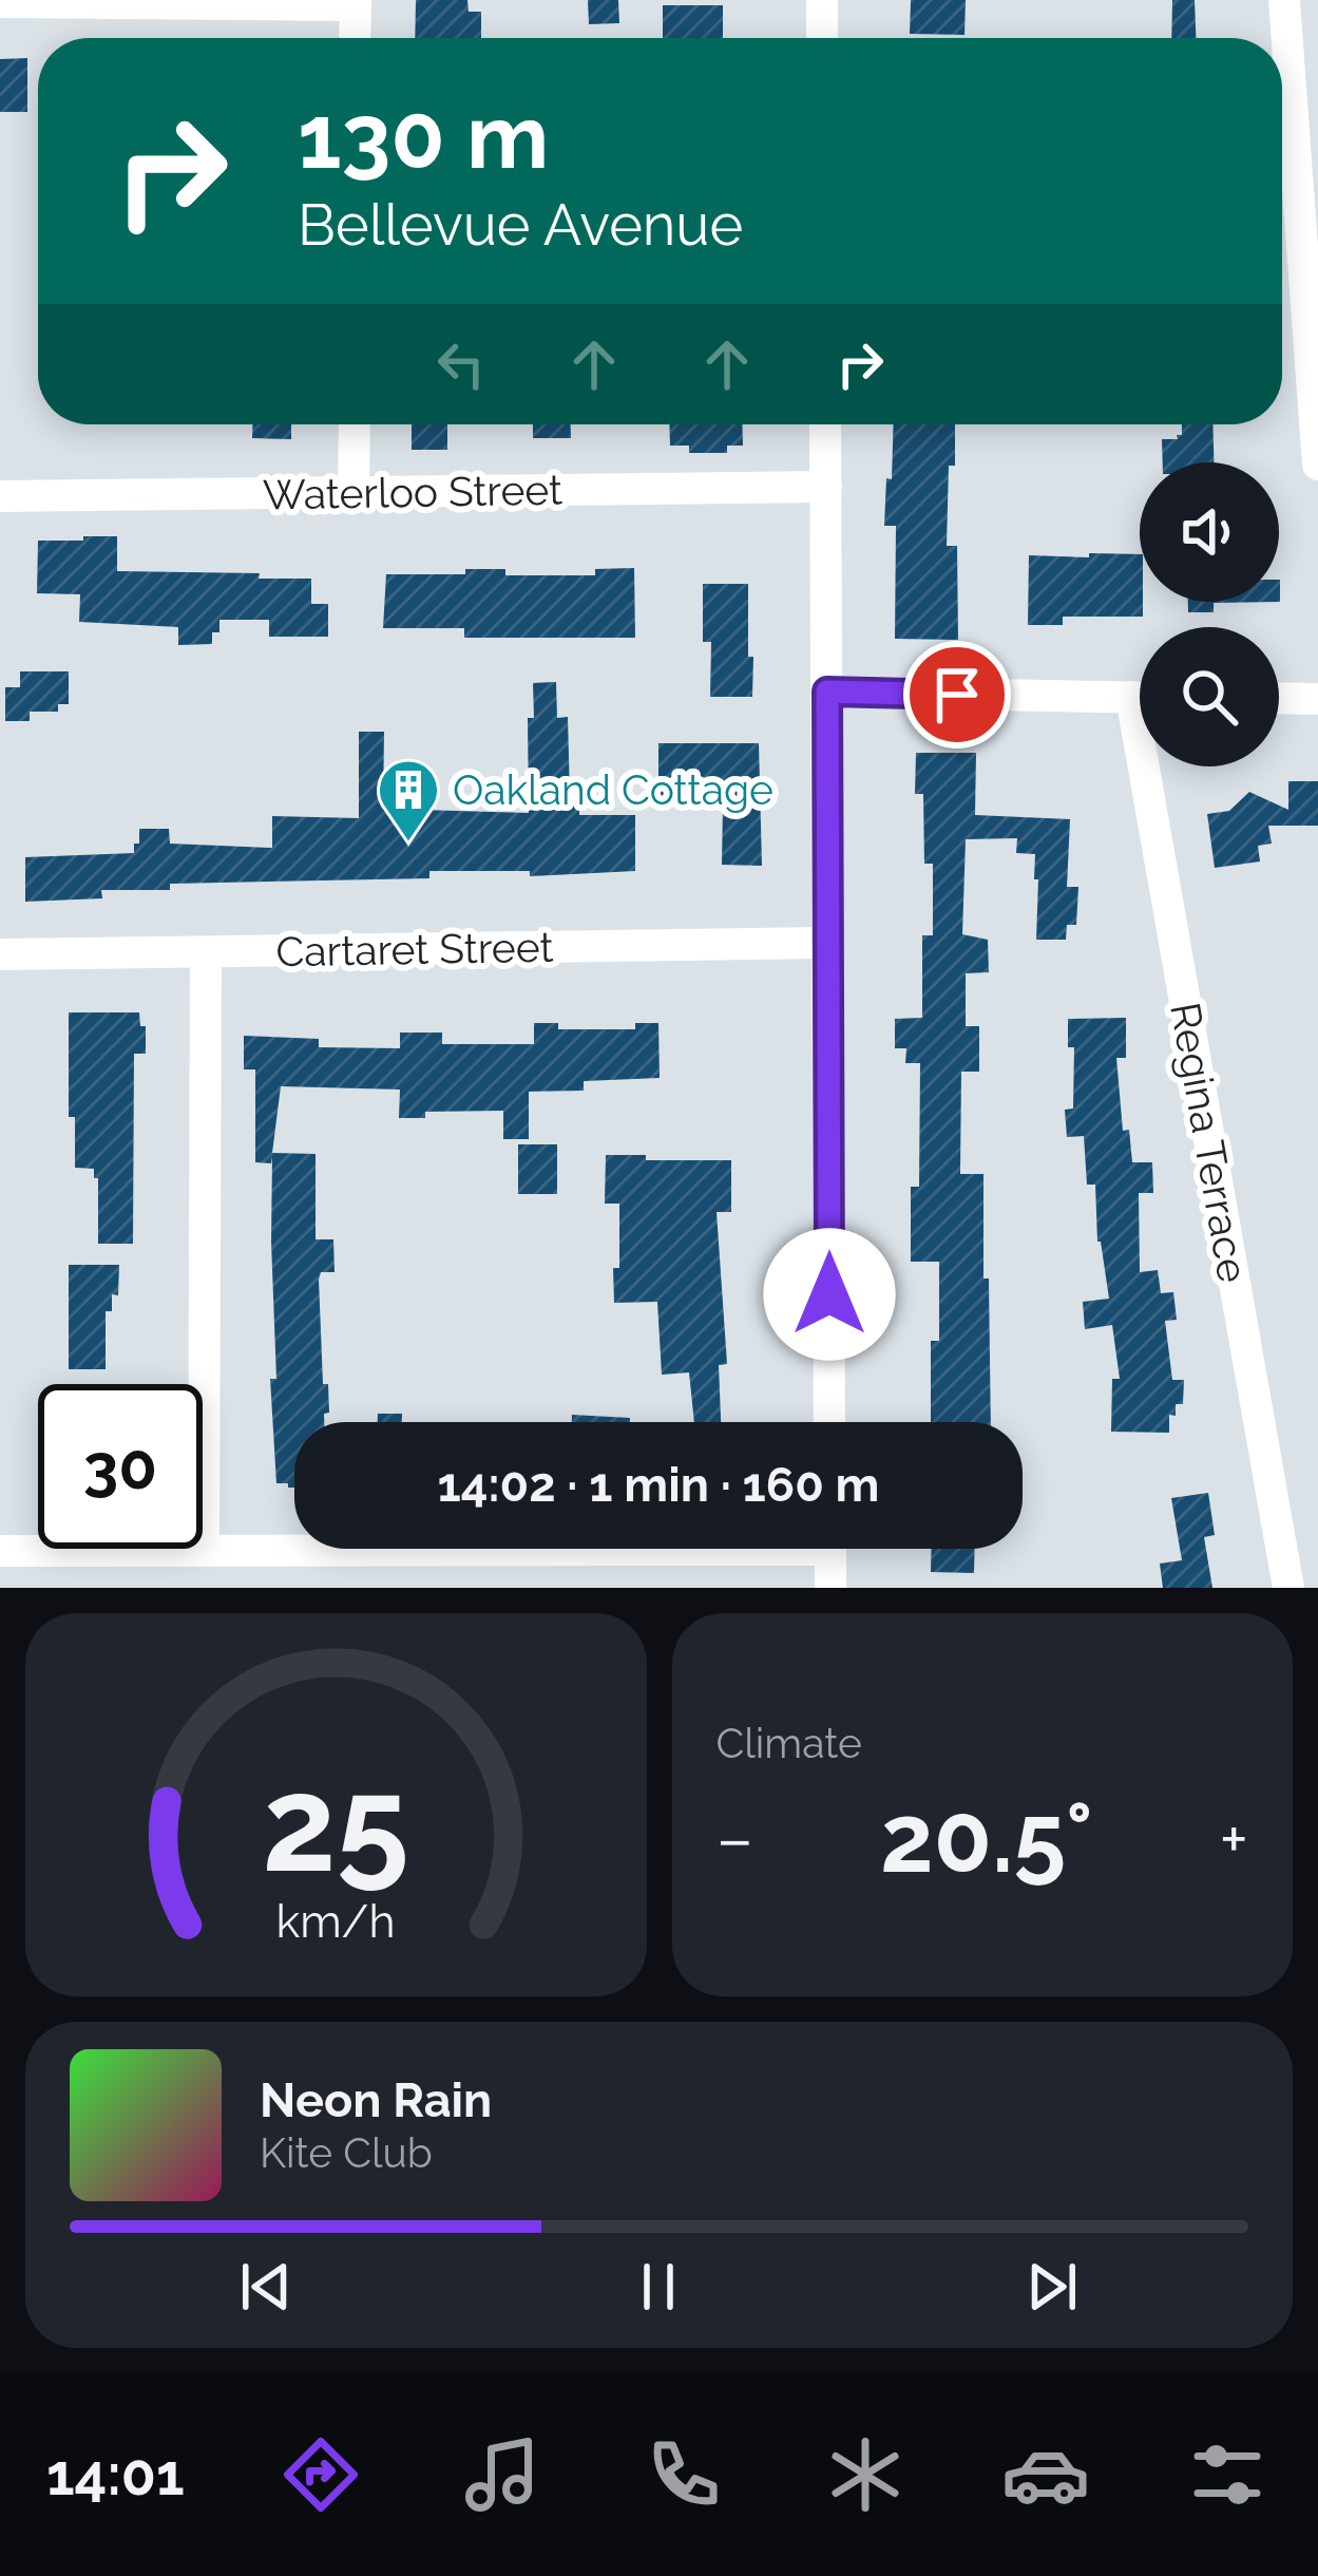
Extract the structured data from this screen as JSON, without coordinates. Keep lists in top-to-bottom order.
{
  "streets": {
    "street": ["Waterloo Street", "Cartaret Street", "Regina Terrace"]
  },
  "places": {
    "building": ["Oakland Cottage"]
  },
  "page": {
    "turn": ["130 m", "Bellevue Avenue"],
    "limit": "30",
    "trip": "14:02 · 1 min · 160 m",
    "tile": "Climate",
    "heat": ["−", "20.5°", "+"],
    "song": ["Neon Rain", "Kite Club"],
    "tabs": "14:01",
    "gauge": ["25", "km/h"]
  }
}
